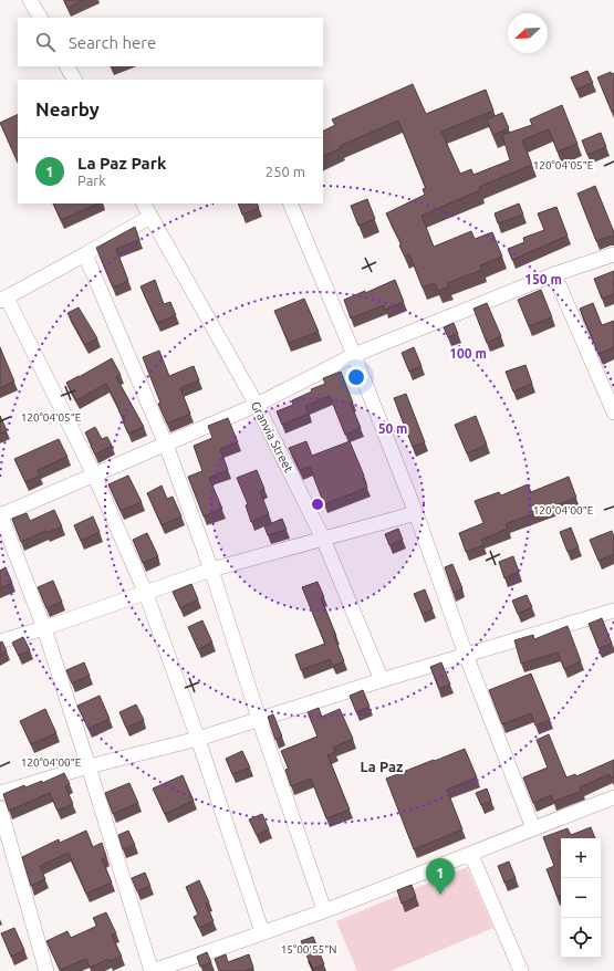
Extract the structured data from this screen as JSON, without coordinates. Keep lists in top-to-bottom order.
{
  "streets": {
    "street": ["Granvia Street"]
  },
  "districts": ["La Paz"],
  "north": "bottom left",
  "page": {
    "search": "Search here",
    "heading": "Nearby",
    "list": [
      {
        "mark": "1",
        "name": "La Paz Park",
        "note": "Park",
        "value": "250 m"
      }
    ],
    "map_buttons": ["+", "−"],
    "pins": "1"
  },
  "coordinates": ["120°04'05\"E", "120°04'00\"E", "15°00'55\"N"],
  "rings": ["150 m", "100 m", "50 m"]
}
